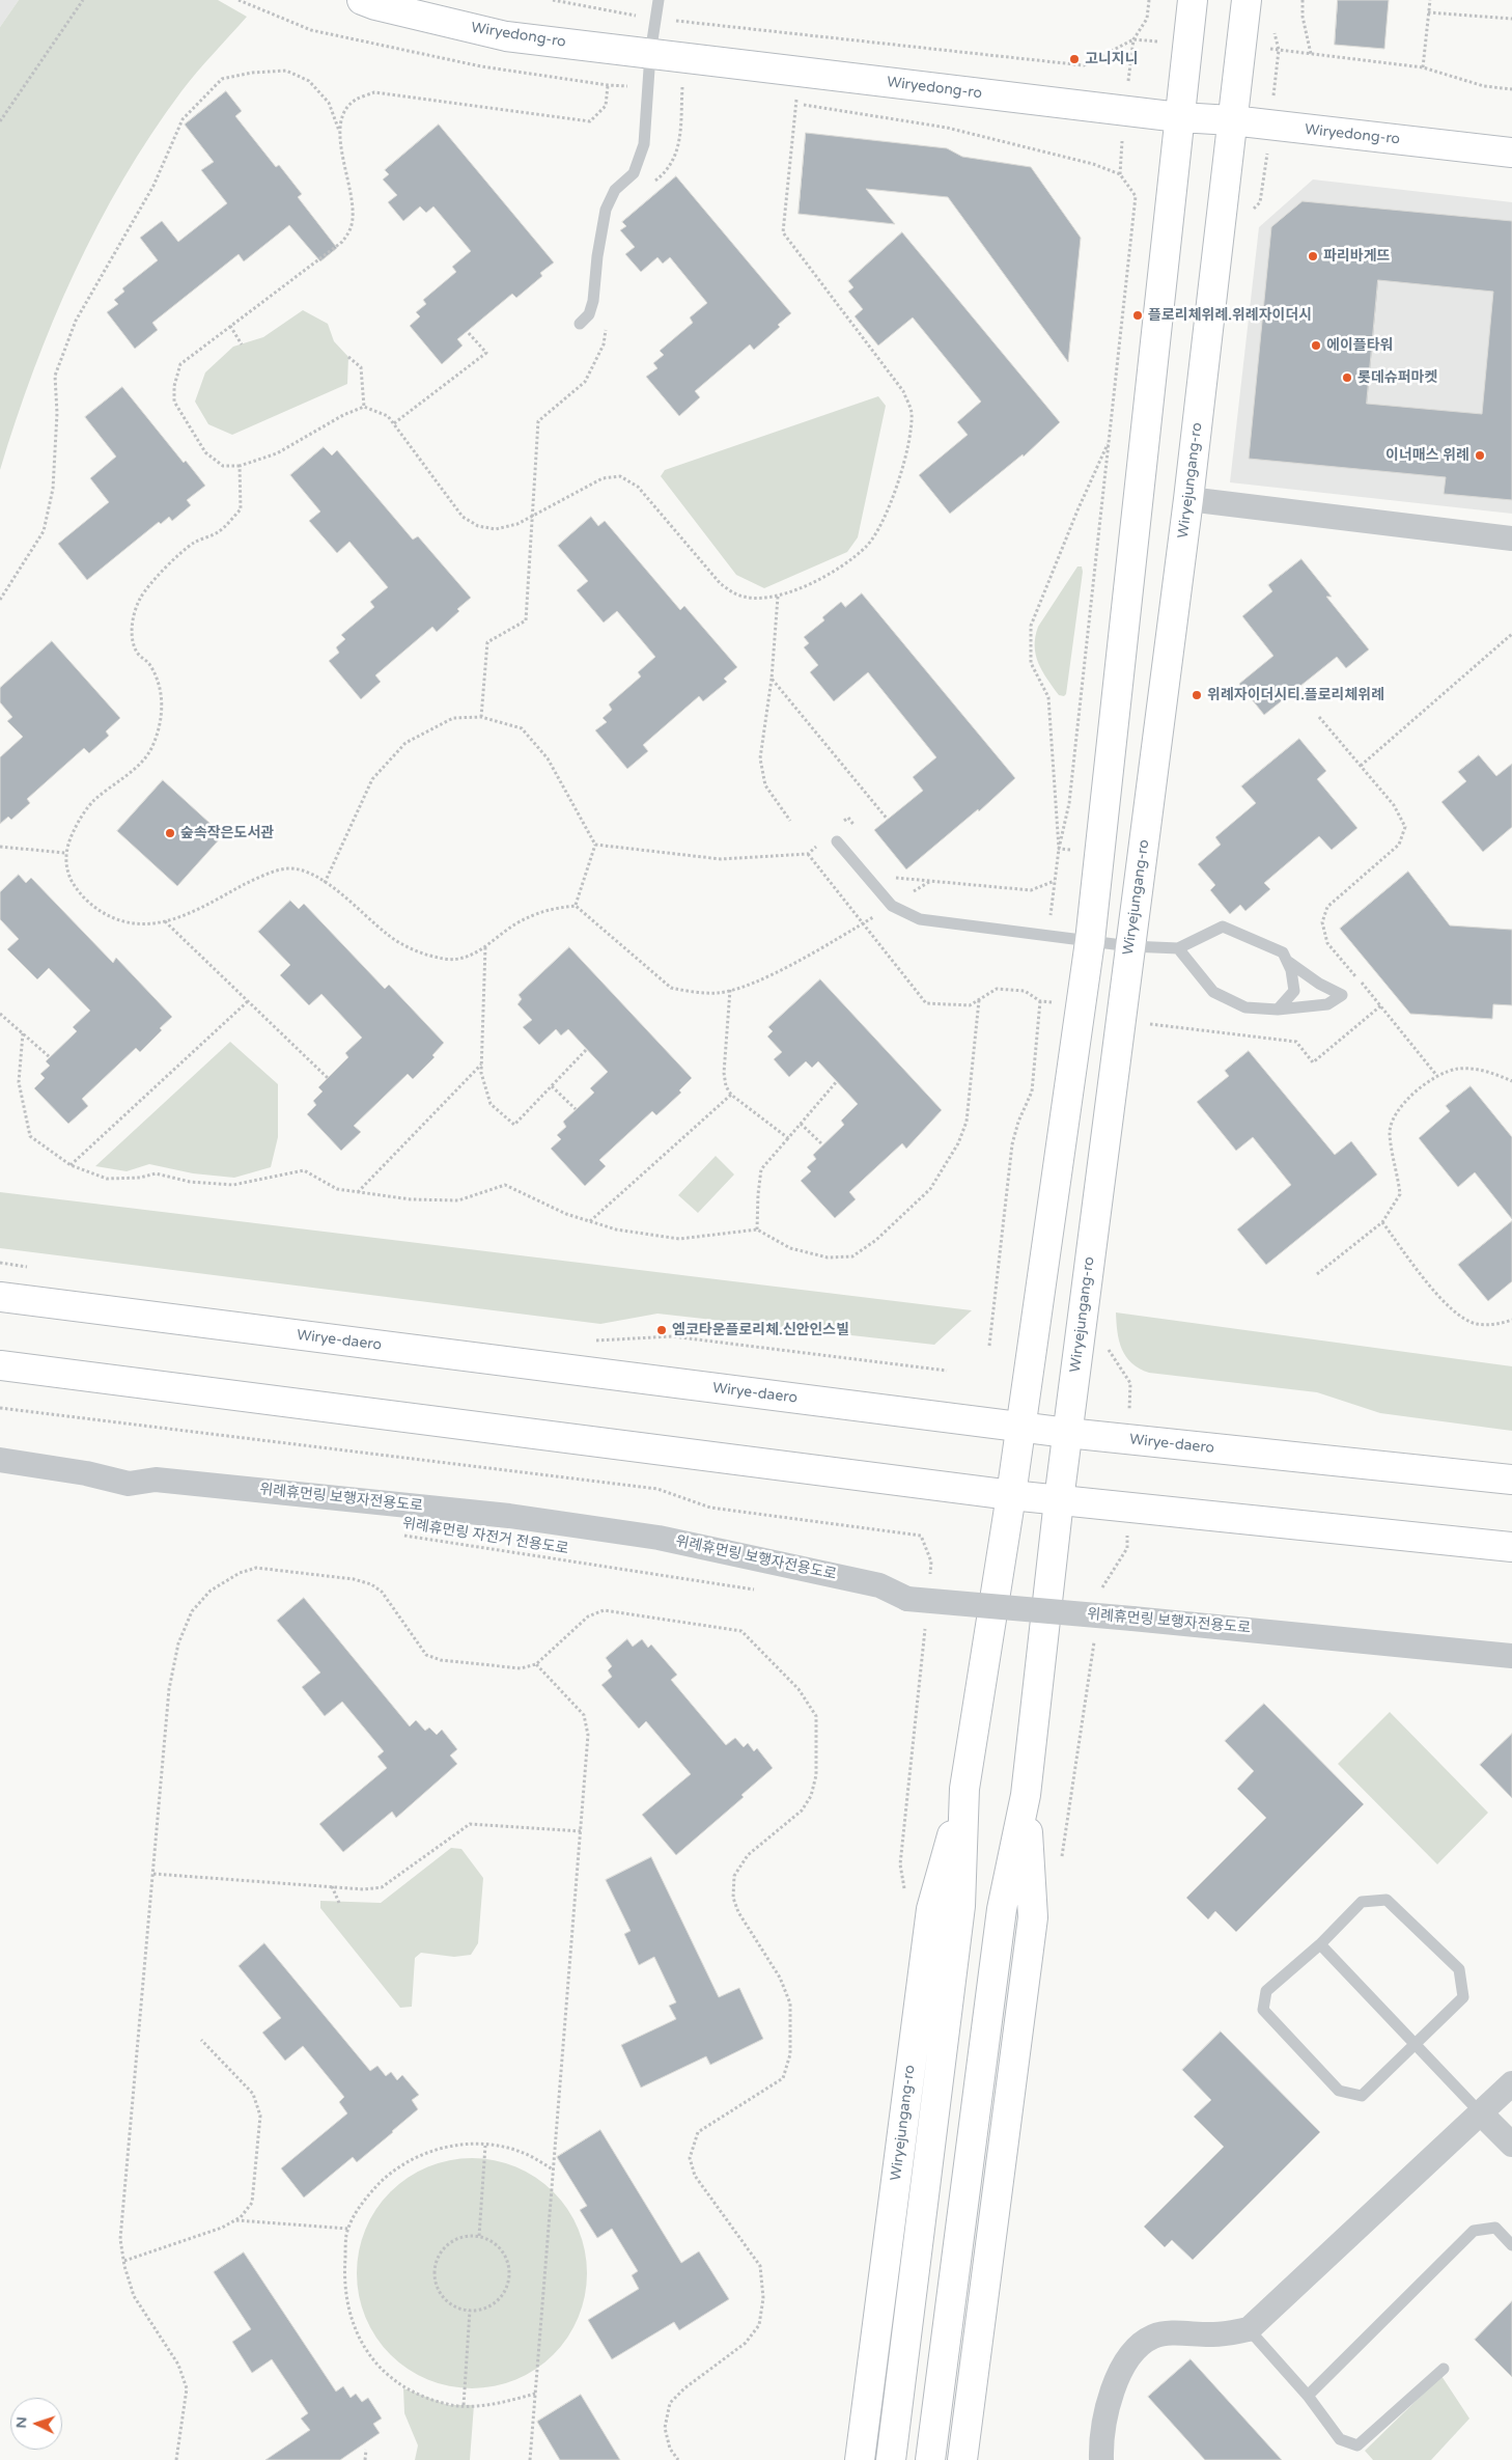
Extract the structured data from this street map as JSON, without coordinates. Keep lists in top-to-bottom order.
{
  "streets": {
    "main road": ["Wiryedong-ro", "Wiryejungang-ro", "Wirye-daero"],
    "street": ["위례휴먼링 보행자전용도로"],
    "path": ["위례휴먼링 자전거 전용도로"]
  },
  "crossings": [
    ["Wiryedong-ro", "Wiryejungang-ro"],
    ["Wiryejungang-ro", "Wirye-daero"]
  ],
  "places": [
    "고니지니",
    "파리바게뜨",
    "플로리체위례.위례자이더시",
    "에이플타워",
    "롯데슈퍼마켓",
    "이너매스 위례",
    "위례자이더시티.플로리체위례",
    "숲속작은도서관",
    "엠코타운플로리체.신안인스빌"
  ],
  "north": "left"
}
